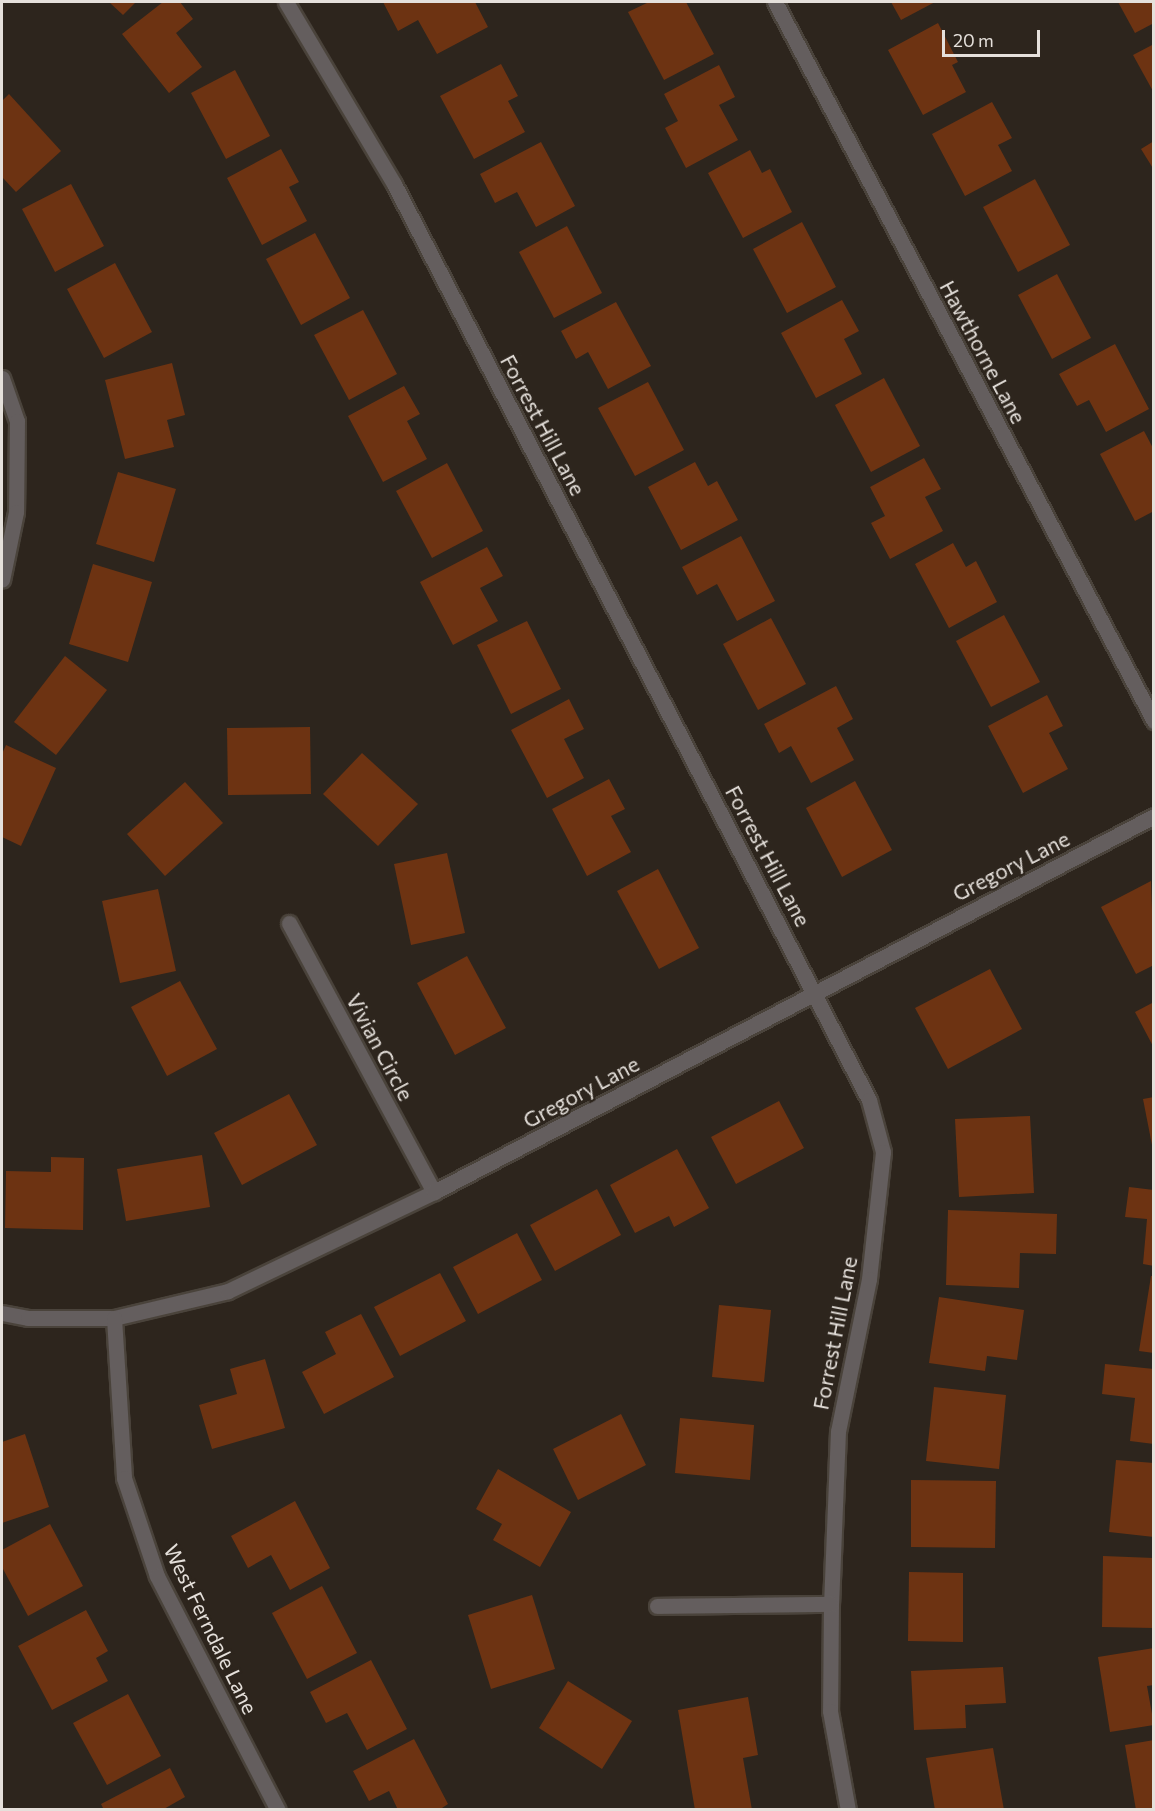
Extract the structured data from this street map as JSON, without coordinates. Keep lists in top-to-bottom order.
{
  "streets": {
    "street": [
      "Hawthorne Lane",
      "Forrest Hill Lane",
      "Gregory Lane",
      "Vivian Circle",
      "West Ferndale Lane"
    ]
  },
  "crossings": [
    ["Forrest Hill Lane", "Gregory Lane"],
    ["Gregory Lane", "Vivian Circle"],
    ["Gregory Lane", "West Ferndale Lane"]
  ],
  "scale_bar": "20 m"
}
